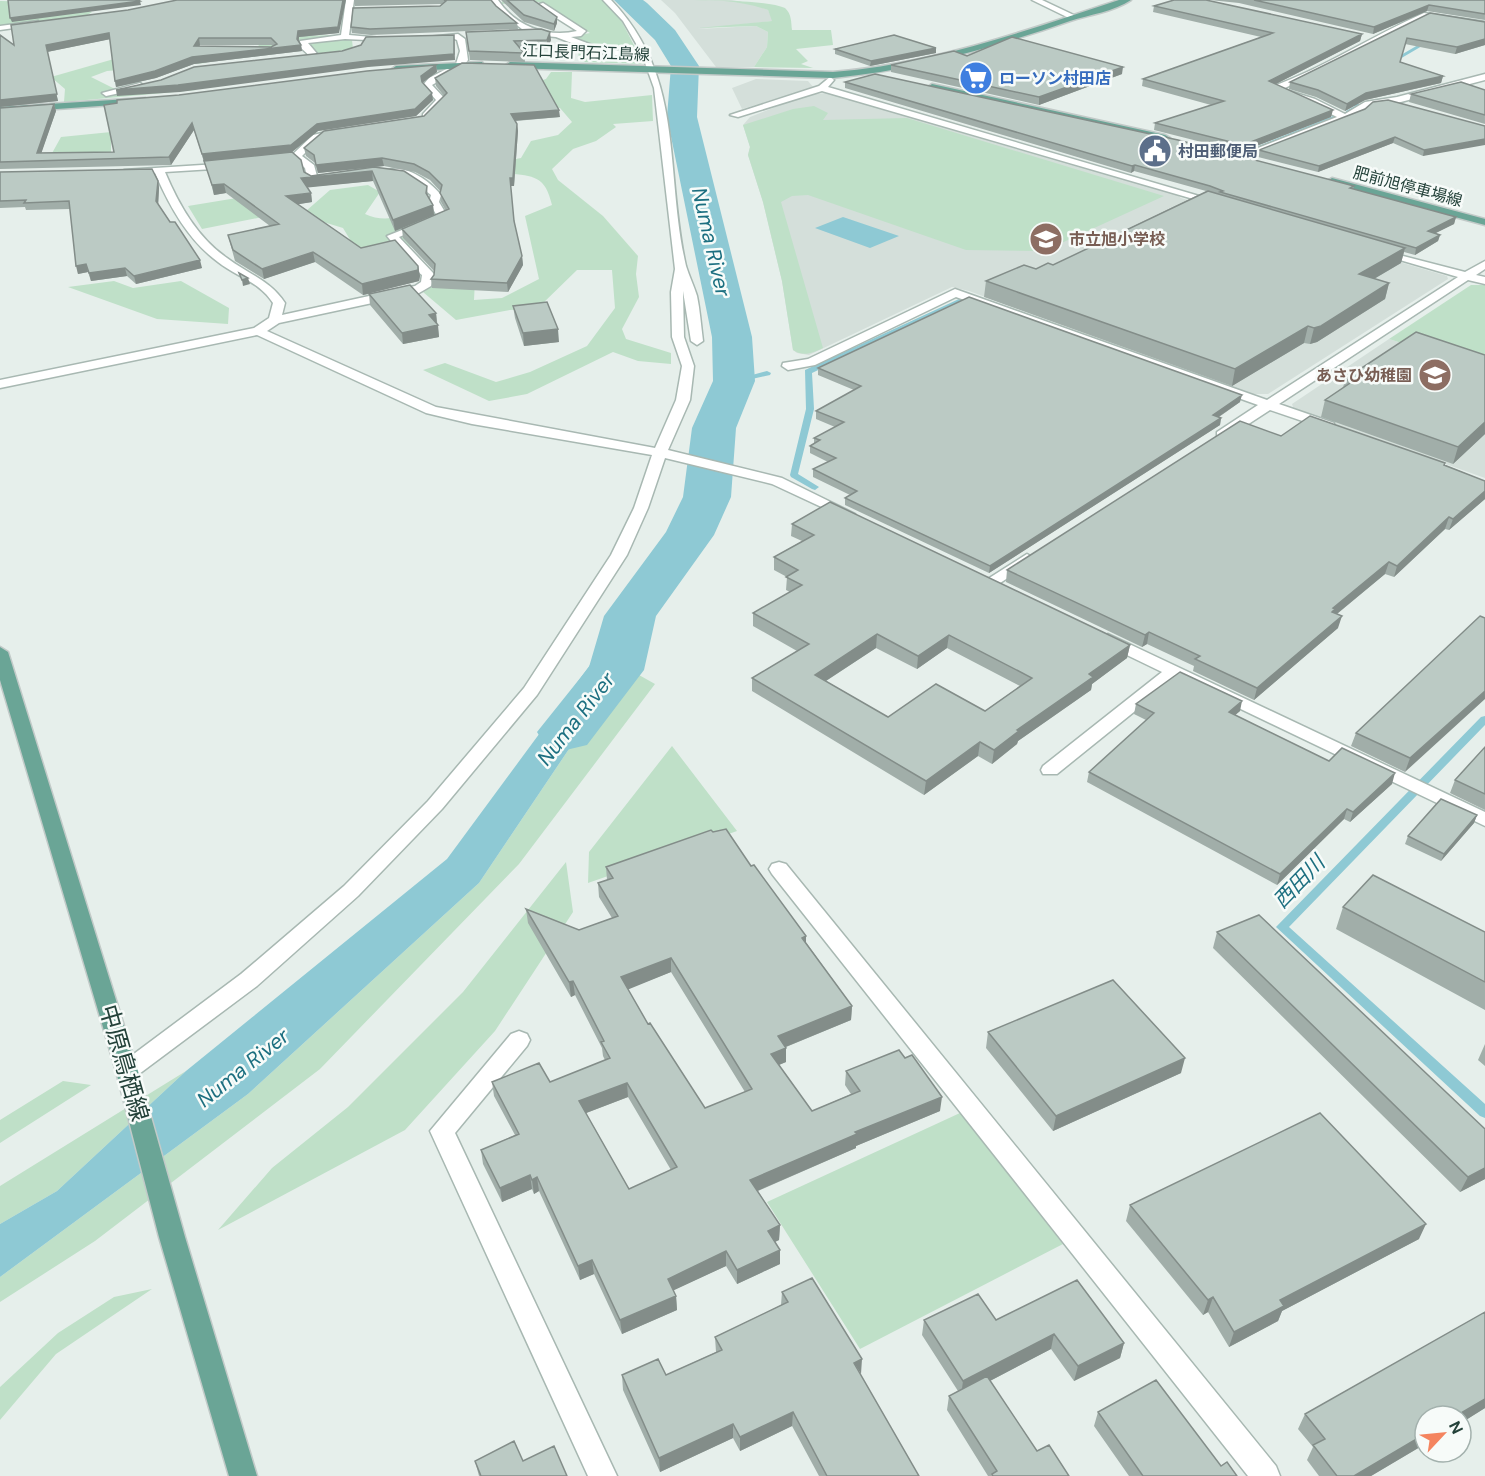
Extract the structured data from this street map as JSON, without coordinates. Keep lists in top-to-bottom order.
{
  "streets": {
    "main road": ["江口長門石江島線", "肥前旭停車場線", "中原鳥栖線"]
  },
  "water": ["Numa River", "西田川"],
  "places": {
    "supermarket": ["ローソン村田店"],
    "public building": ["村田郵便局"],
    "school or university": ["市立旭小学校", "あさひ幼稚園"]
  },
  "north": "top right"
}
